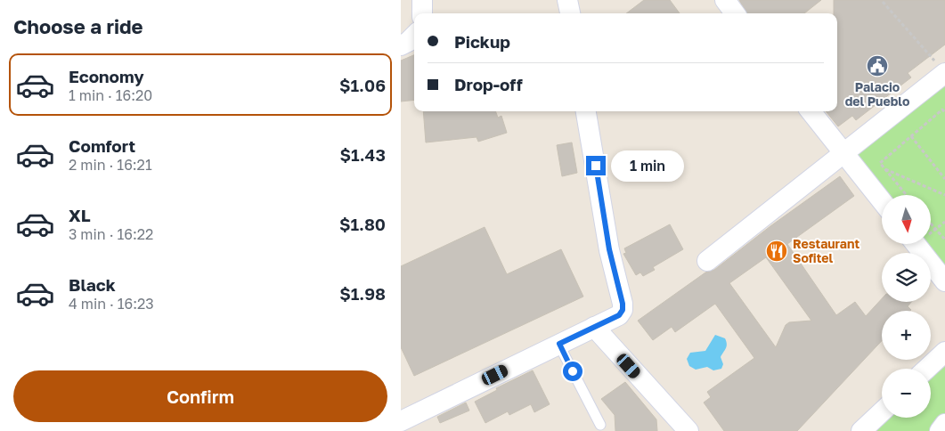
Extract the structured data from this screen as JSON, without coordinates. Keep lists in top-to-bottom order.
{
  "places": {
    "public building": ["Palacio del Pueblo"],
    "restaurant": ["Restaurant Sofitel"]
  },
  "north": "bottom",
  "page": {
    "heading": "Choose a ride",
    "banner": ["Pickup", "Drop-off"],
    "list": [
      {
        "name": "Economy",
        "note": "1 min · 16:20",
        "value": "$1.06"
      },
      {
        "name": "Comfort",
        "note": "2 min · 16:21",
        "value": "$1.43"
      },
      {
        "name": "XL",
        "note": "3 min · 16:22",
        "value": "$1.80"
      },
      {
        "name": "Black",
        "note": "4 min · 16:23",
        "value": "$1.98"
      }
    ],
    "bubble": "1 min",
    "map_buttons": ["+", "−"],
    "buttons": "Confirm"
  }
}
